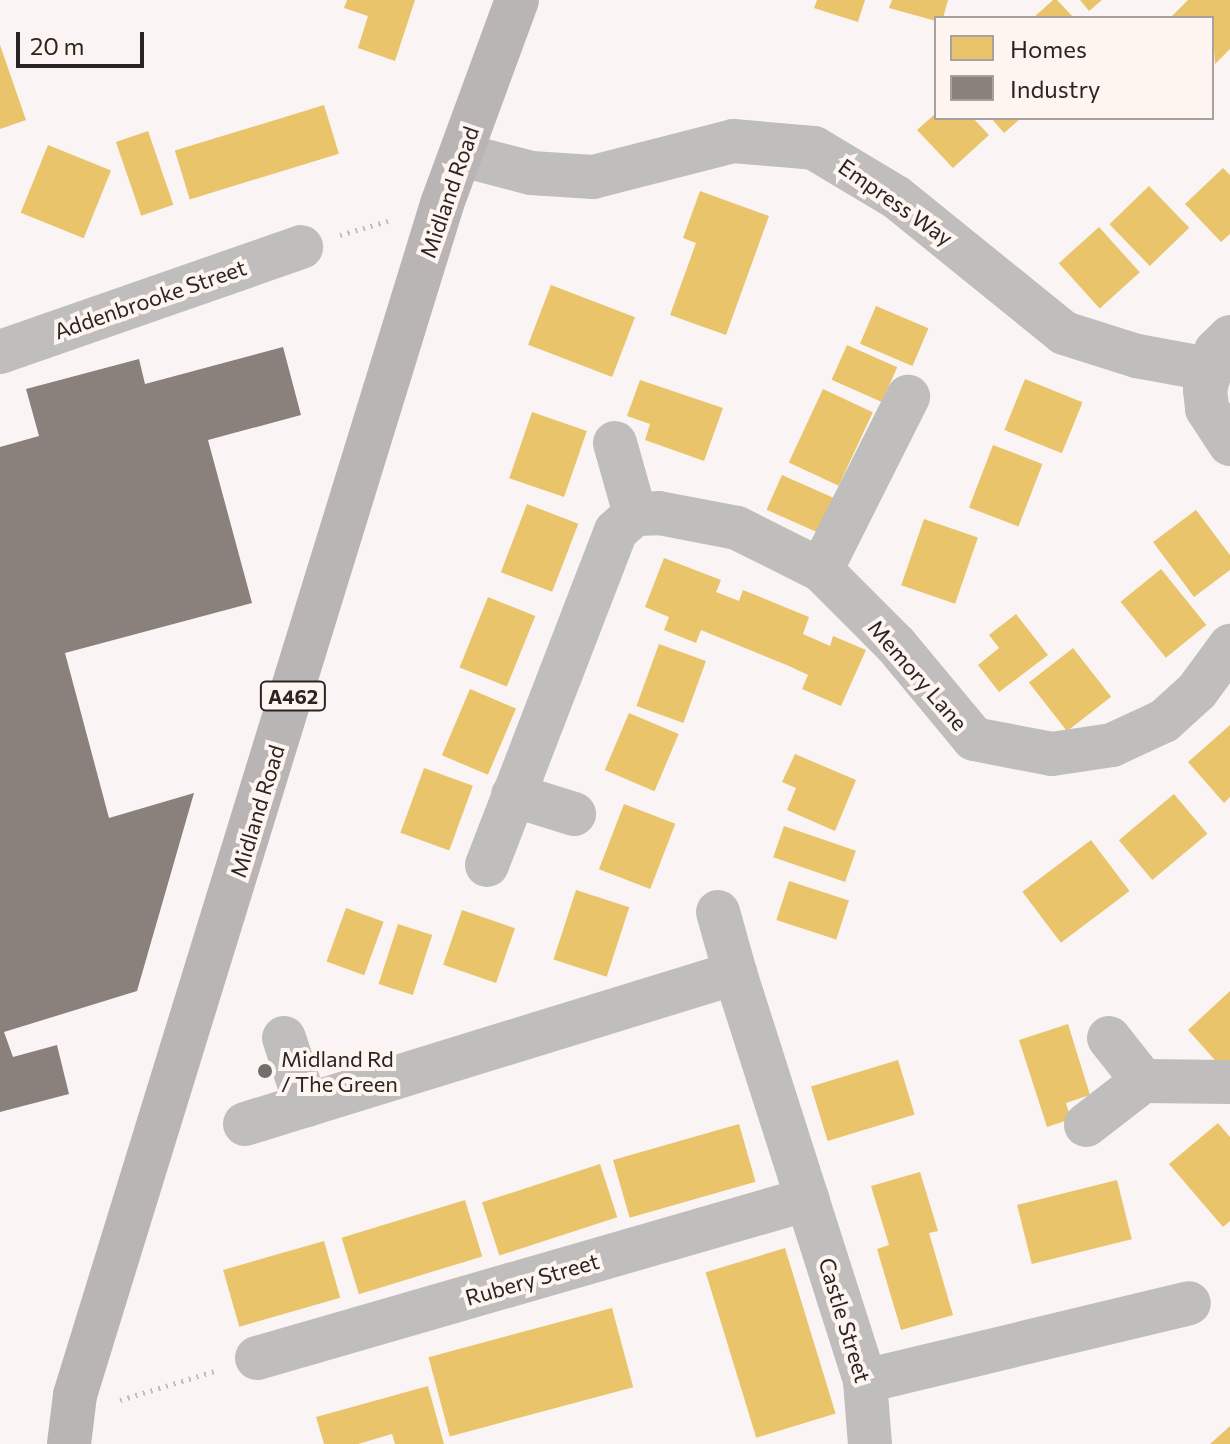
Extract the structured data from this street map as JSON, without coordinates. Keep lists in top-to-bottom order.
{
  "streets": {
    "main road": ["Midland Road", "A462"],
    "street": [
      "Empress Way",
      "Addenbrooke Street",
      "Memory Lane",
      "Rubery Street",
      "Castle Street"
    ]
  },
  "crossings": [
    ["Midland Road", "Empress Way"],
    ["Rubery Street", "Castle Street"]
  ],
  "places": ["Midland Rd / The Green"],
  "legend": ["Homes", "Industry"],
  "scale_bar": "20 m"
}
